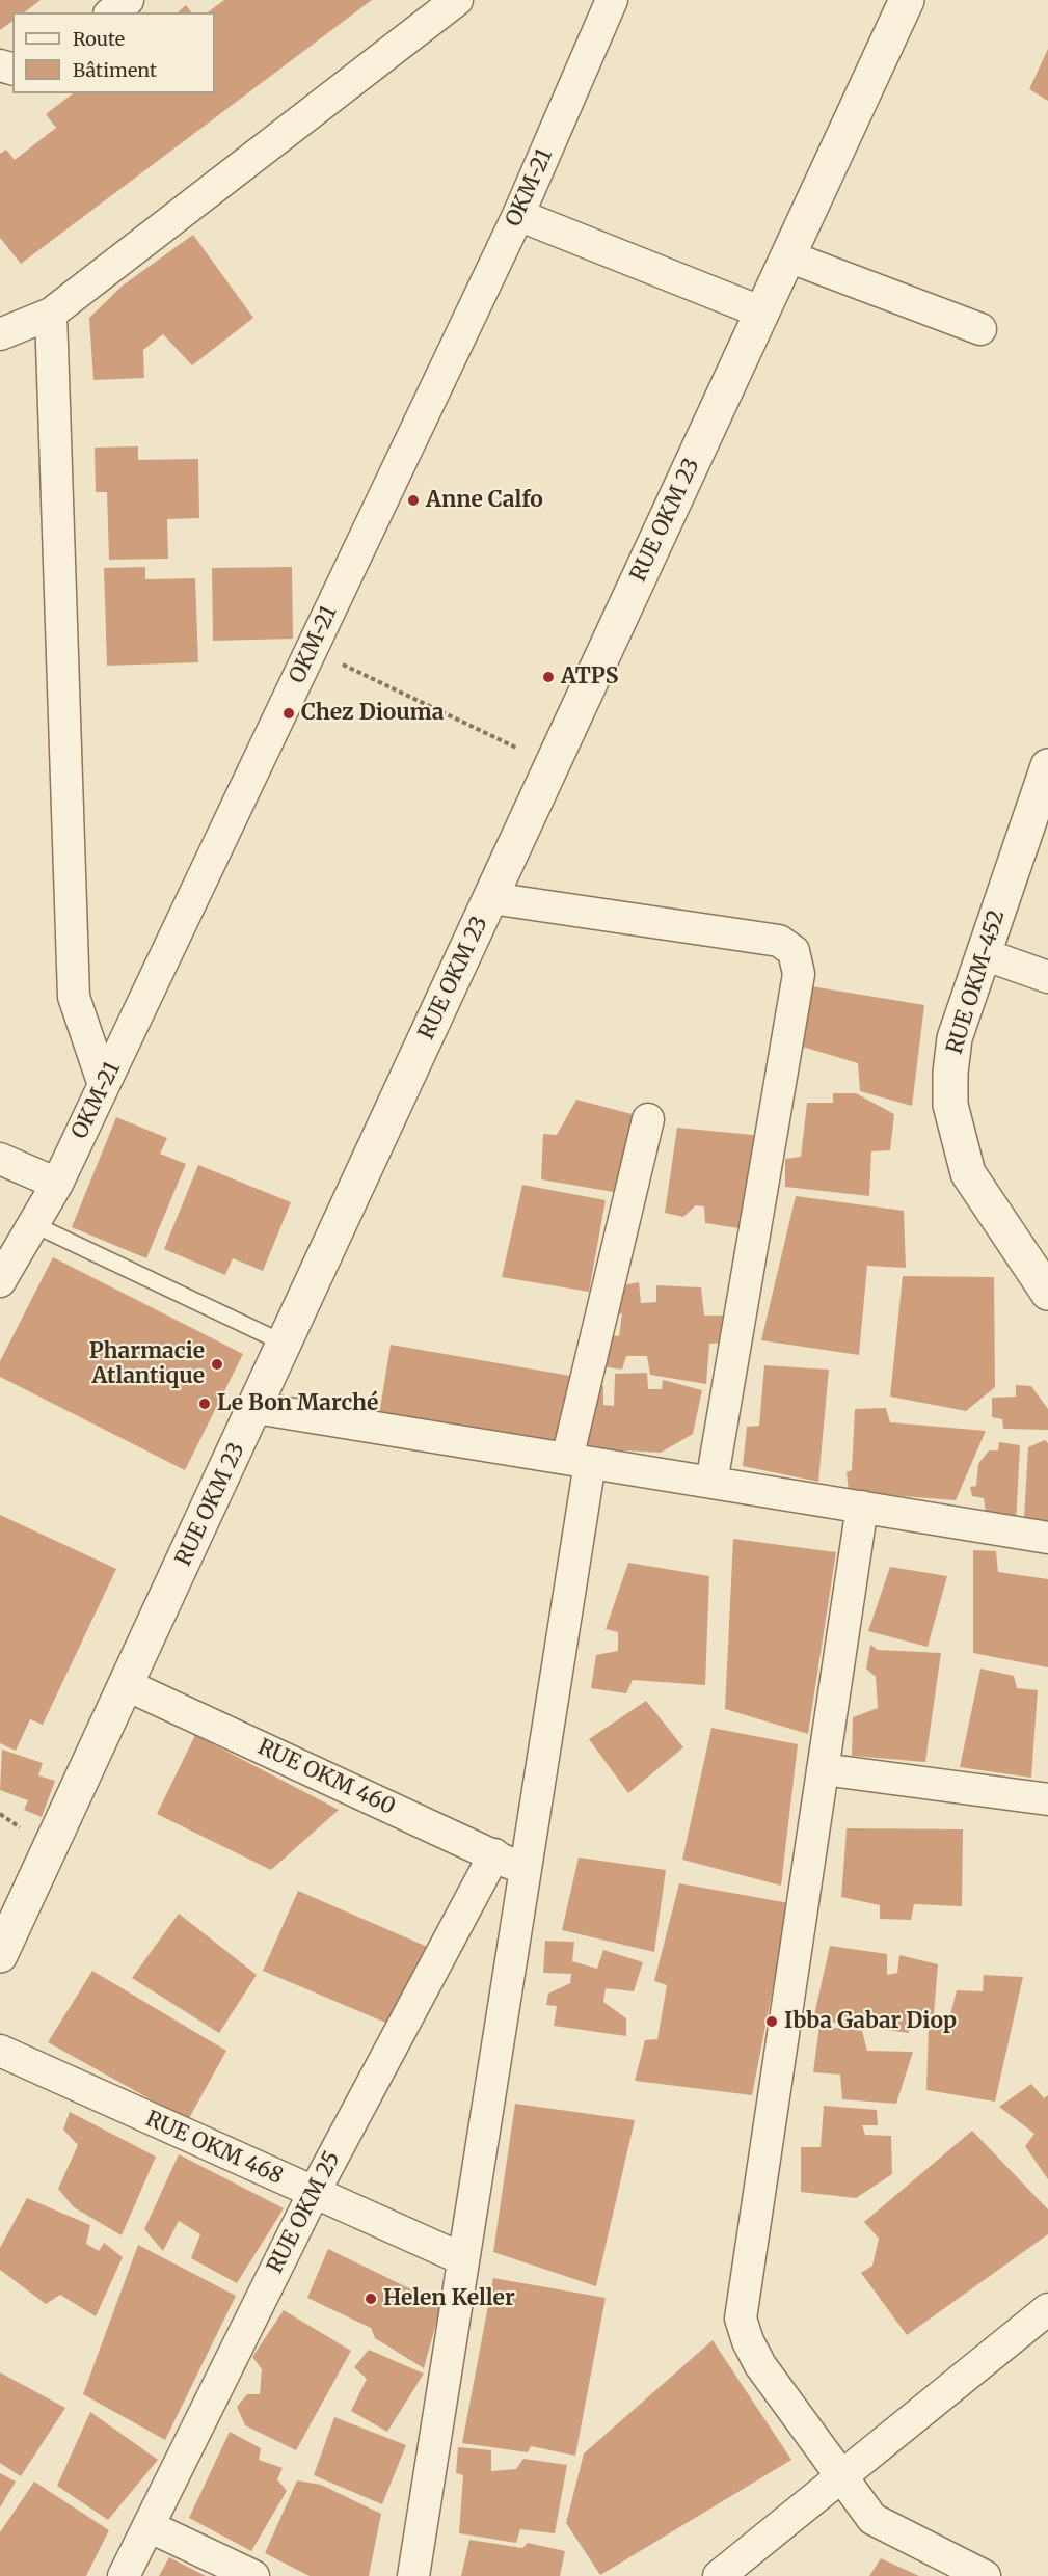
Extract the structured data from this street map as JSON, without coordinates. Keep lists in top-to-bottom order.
{
  "streets": {
    "street": [
      "OKM-21",
      "RUE OKM 23",
      "RUE OKM-452",
      "RUE OKM 460",
      "RUE OKM 468",
      "RUE OKM 25"
    ]
  },
  "crossings": [
    ["RUE OKM 23", "RUE OKM 460"],
    ["RUE OKM 460", "RUE OKM 25"],
    ["RUE OKM 468", "RUE OKM 25"]
  ],
  "places": [
    "Anne Calfo",
    "ATPS",
    "Chez Diouma",
    "Pharmacie Atlantique",
    "Le Bon Marché",
    "Ibba Gabar Diop",
    "Helen Keller"
  ],
  "legend": ["Route", "Bâtiment"]
}
